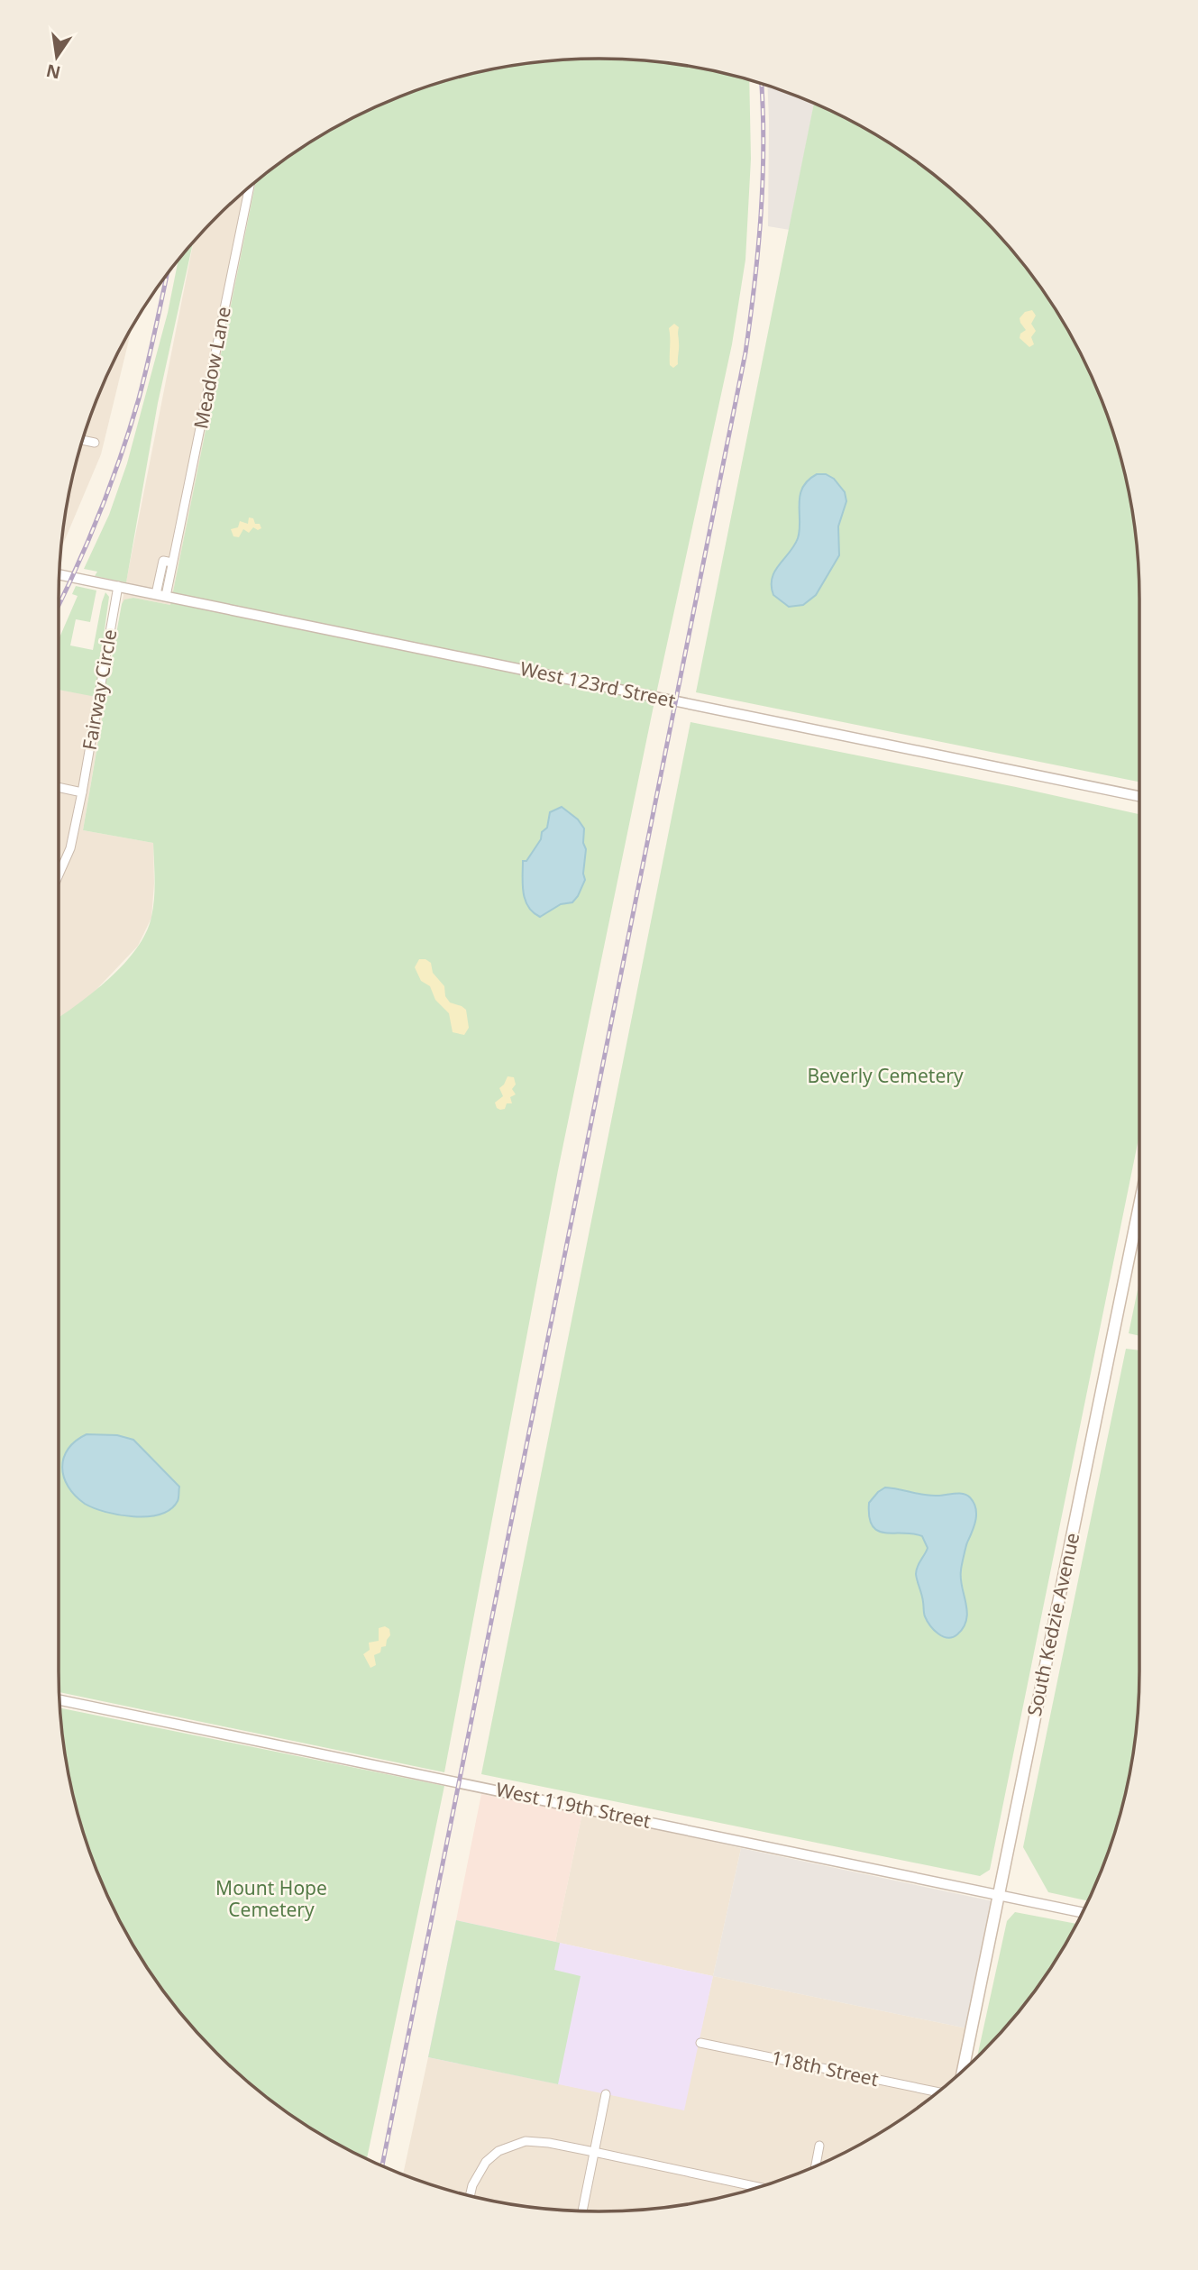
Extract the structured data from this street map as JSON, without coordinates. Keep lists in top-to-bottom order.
{
  "streets": {
    "main road": ["South Kedzie Avenue"],
    "street": [
      "Meadow Lane",
      "West 123rd Street",
      "Fairway Circle",
      "West 119th Street",
      "118th Street"
    ]
  },
  "crossings": [
    ["Meadow Lane", "West 123rd Street"],
    ["West 123rd Street", "Fairway Circle"],
    ["South Kedzie Avenue", "West 119th Street"]
  ],
  "parks": ["Beverly Cemetery", "Mount Hope Cemetery"],
  "north": "bottom"
}
